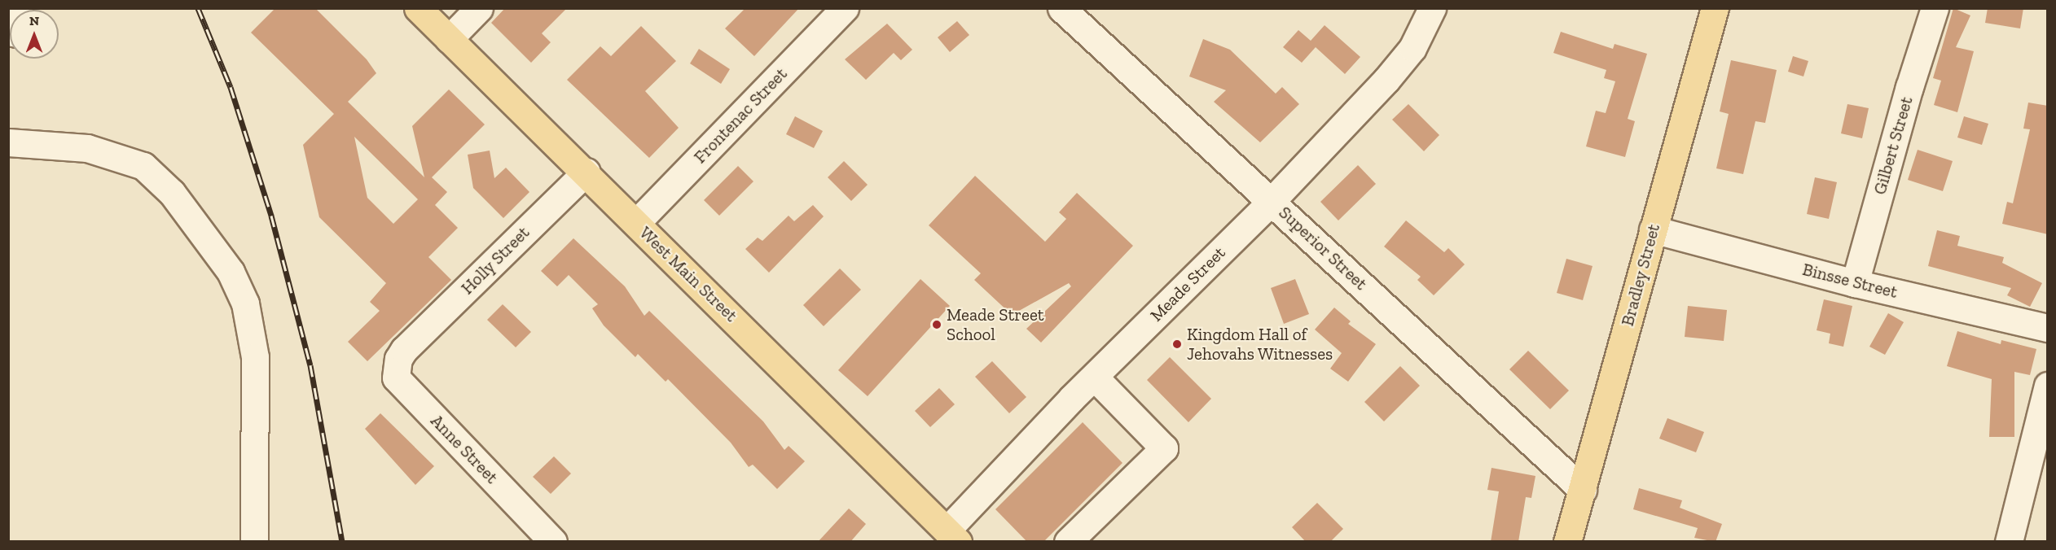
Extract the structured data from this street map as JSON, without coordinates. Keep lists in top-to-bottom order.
{
  "streets": {
    "main road": ["West Main Street", "Bradley Street"],
    "street": [
      "Frontenac Street",
      "Gilbert Street",
      "Superior Street",
      "Holly Street",
      "Binsse Street",
      "Meade Street",
      "Anne Street"
    ]
  },
  "crossings": [
    ["Frontenac Street", "West Main Street"],
    ["Gilbert Street", "Binsse Street"],
    ["Superior Street", "Bradley Street"],
    ["Superior Street", "Meade Street"],
    ["Holly Street", "West Main Street"],
    ["Holly Street", "Anne Street"],
    ["West Main Street", "Meade Street"],
    ["Bradley Street", "Binsse Street"]
  ],
  "places": ["Meade Street School", "Kingdom Hall of Jehovahs Witnesses"],
  "north": "top"
}
